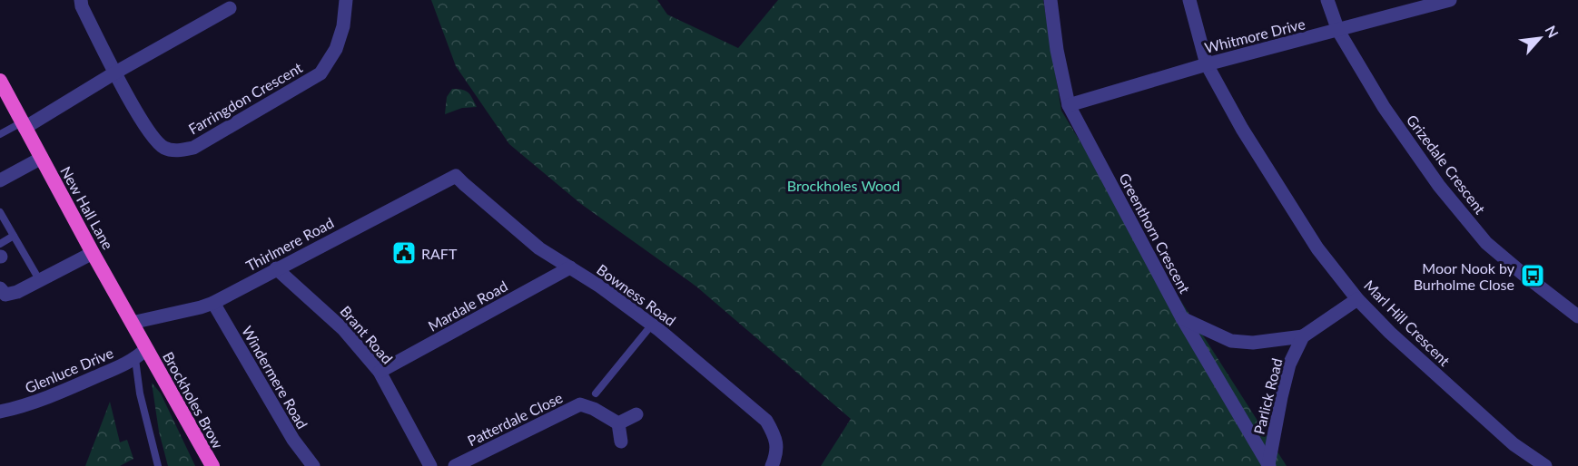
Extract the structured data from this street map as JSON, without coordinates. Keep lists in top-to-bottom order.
{
  "streets": {
    "highway": ["New Hall Lane", "Brockholes Brow"],
    "street": [
      "Whitmore Drive",
      "Farringdon Crescent",
      "Grizedale Crescent",
      "Greenthorn Crescent",
      "Thirlmere Road",
      "Bowness Road",
      "Mardale Road",
      "Marl Hill Crescent",
      "Brant Road",
      "Glenluce Drive",
      "Windermere Road",
      "Parlick Road",
      "Patterdale Close"
    ]
  },
  "crossings": [
    ["Whitmore Drive", "Grizedale Crescent"],
    ["Whitmore Drive", "Greenthorn Crescent"],
    ["Whitmore Drive", "Marl Hill Crescent"],
    ["New Hall Lane", "Thirlmere Road"],
    ["New Hall Lane", "Glenluce Drive"],
    ["New Hall Lane", "Brockholes Brow"],
    ["Greenthorn Crescent", "Parlick Road"],
    ["Thirlmere Road", "Bowness Road"],
    ["Thirlmere Road", "Brant Road"],
    ["Thirlmere Road", "Windermere Road"],
    ["Bowness Road", "Mardale Road"],
    ["Mardale Road", "Brant Road"],
    ["Marl Hill Crescent", "Parlick Road"],
    ["Glenluce Drive", "Brockholes Brow"]
  ],
  "parks": ["Brockholes Wood"],
  "places": {
    "public building": ["RAFT"],
    "bus stop": ["Moor Nook by Burholme Close"]
  },
  "north": "top right"
}
